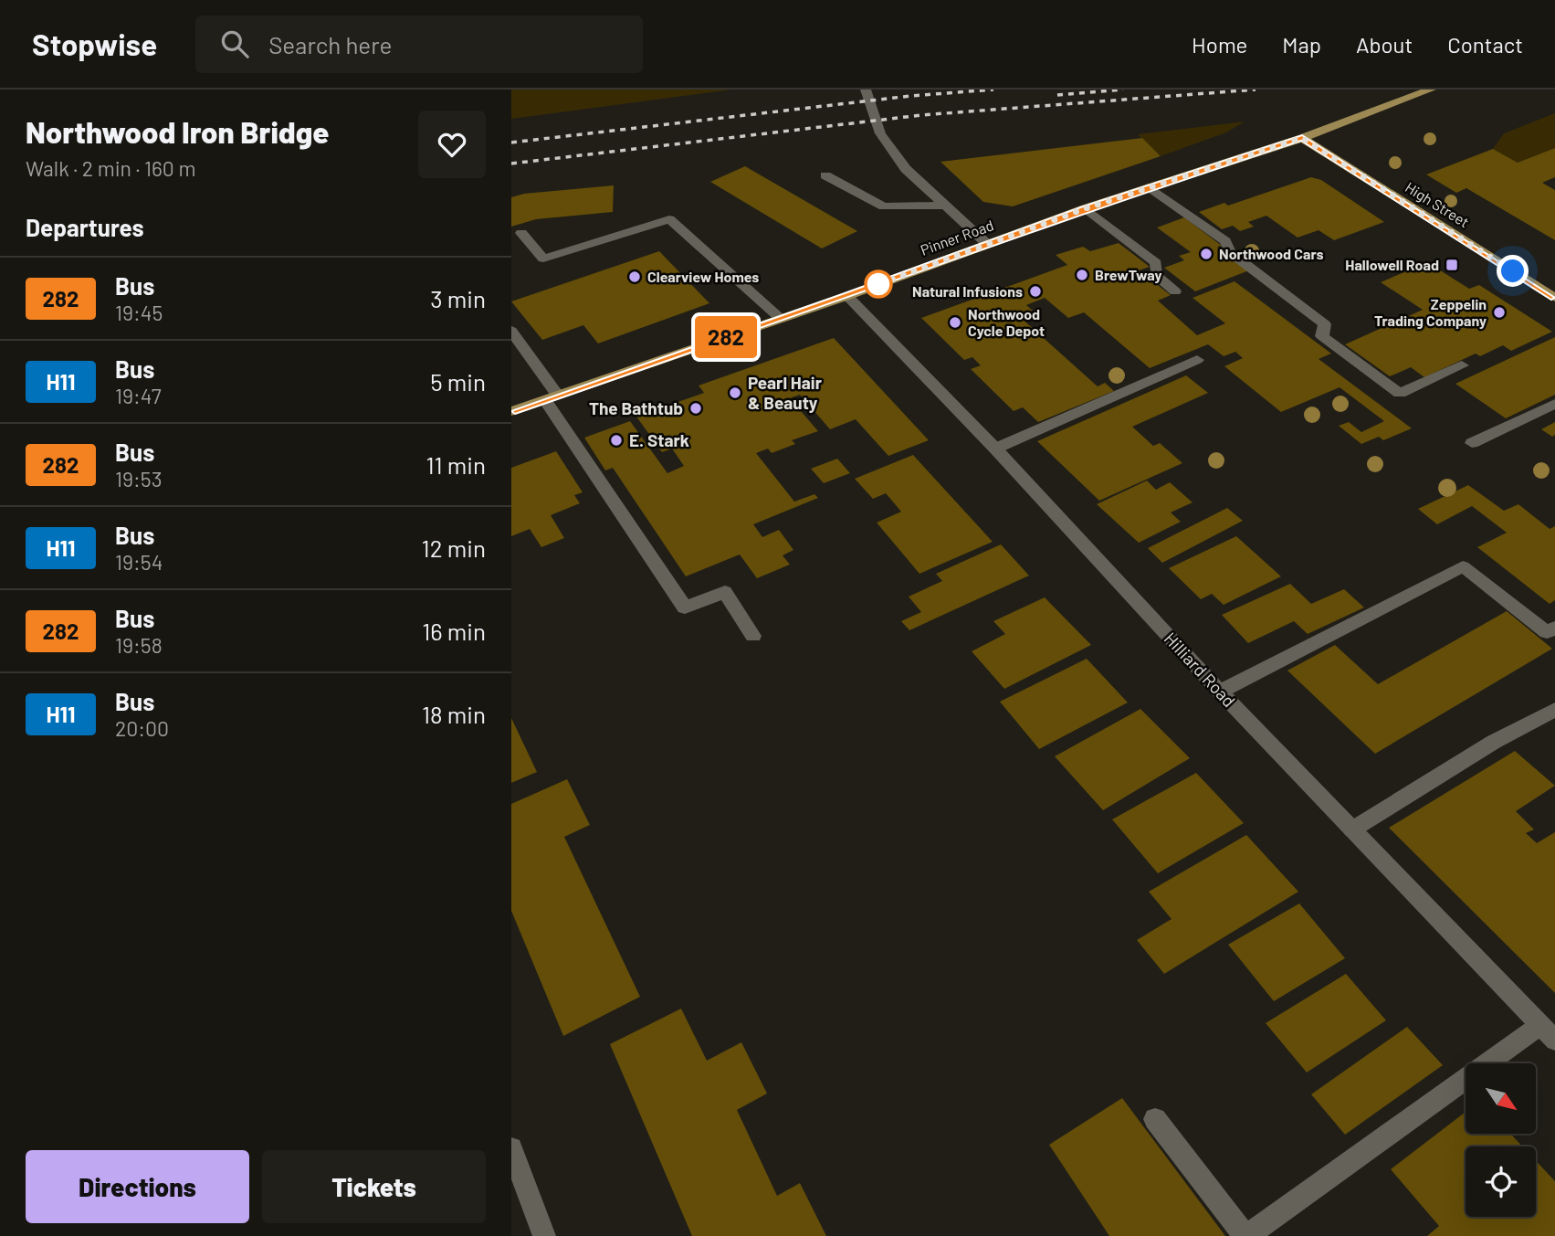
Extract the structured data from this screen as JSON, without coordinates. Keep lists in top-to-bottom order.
{
  "streets": {
    "main road": ["High Street", "Pinner Road"],
    "street": ["Hilliard Road"]
  },
  "crossings": [
    ["High Street", "Pinner Road"],
    ["Pinner Road", "Hilliard Road"]
  ],
  "places": {
    "other": [
      "Northwood Cars",
      "BrewTway",
      "Clearview Homes",
      "Natural Infusions",
      "Zeppelin Trading Company",
      "Northwood Cycle Depot",
      "Pearl Hair & Beauty",
      "The Bathtub",
      "E. Stark"
    ],
    "transit": ["Hallowell Road"]
  },
  "lines": ["bus line 282"],
  "north": "bottom right",
  "page": {
    "header": "Stopwise",
    "search": "Search here",
    "nav": [
      "Home",
      "Map",
      "About",
      "Contact"
    ],
    "heading": [
      ["Northwood Iron Bridge", "Walk · 2 min · 160 m"],
      "Departures"
    ],
    "on_map": "282",
    "list": [
      {
        "mark": "282",
        "name": "Bus",
        "note": "19:45",
        "value": "3 min"
      },
      {
        "mark": "H11",
        "name": "Bus",
        "note": "19:47",
        "value": "5 min"
      },
      {
        "mark": "282",
        "name": "Bus",
        "note": "19:53",
        "value": "11 min"
      },
      {
        "mark": "H11",
        "name": "Bus",
        "note": "19:54",
        "value": "12 min"
      },
      {
        "mark": "282",
        "name": "Bus",
        "note": "19:58",
        "value": "16 min"
      },
      {
        "mark": "H11",
        "name": "Bus",
        "note": "20:00",
        "value": "18 min"
      }
    ],
    "buttons": ["Directions", "Tickets"]
  }
}
